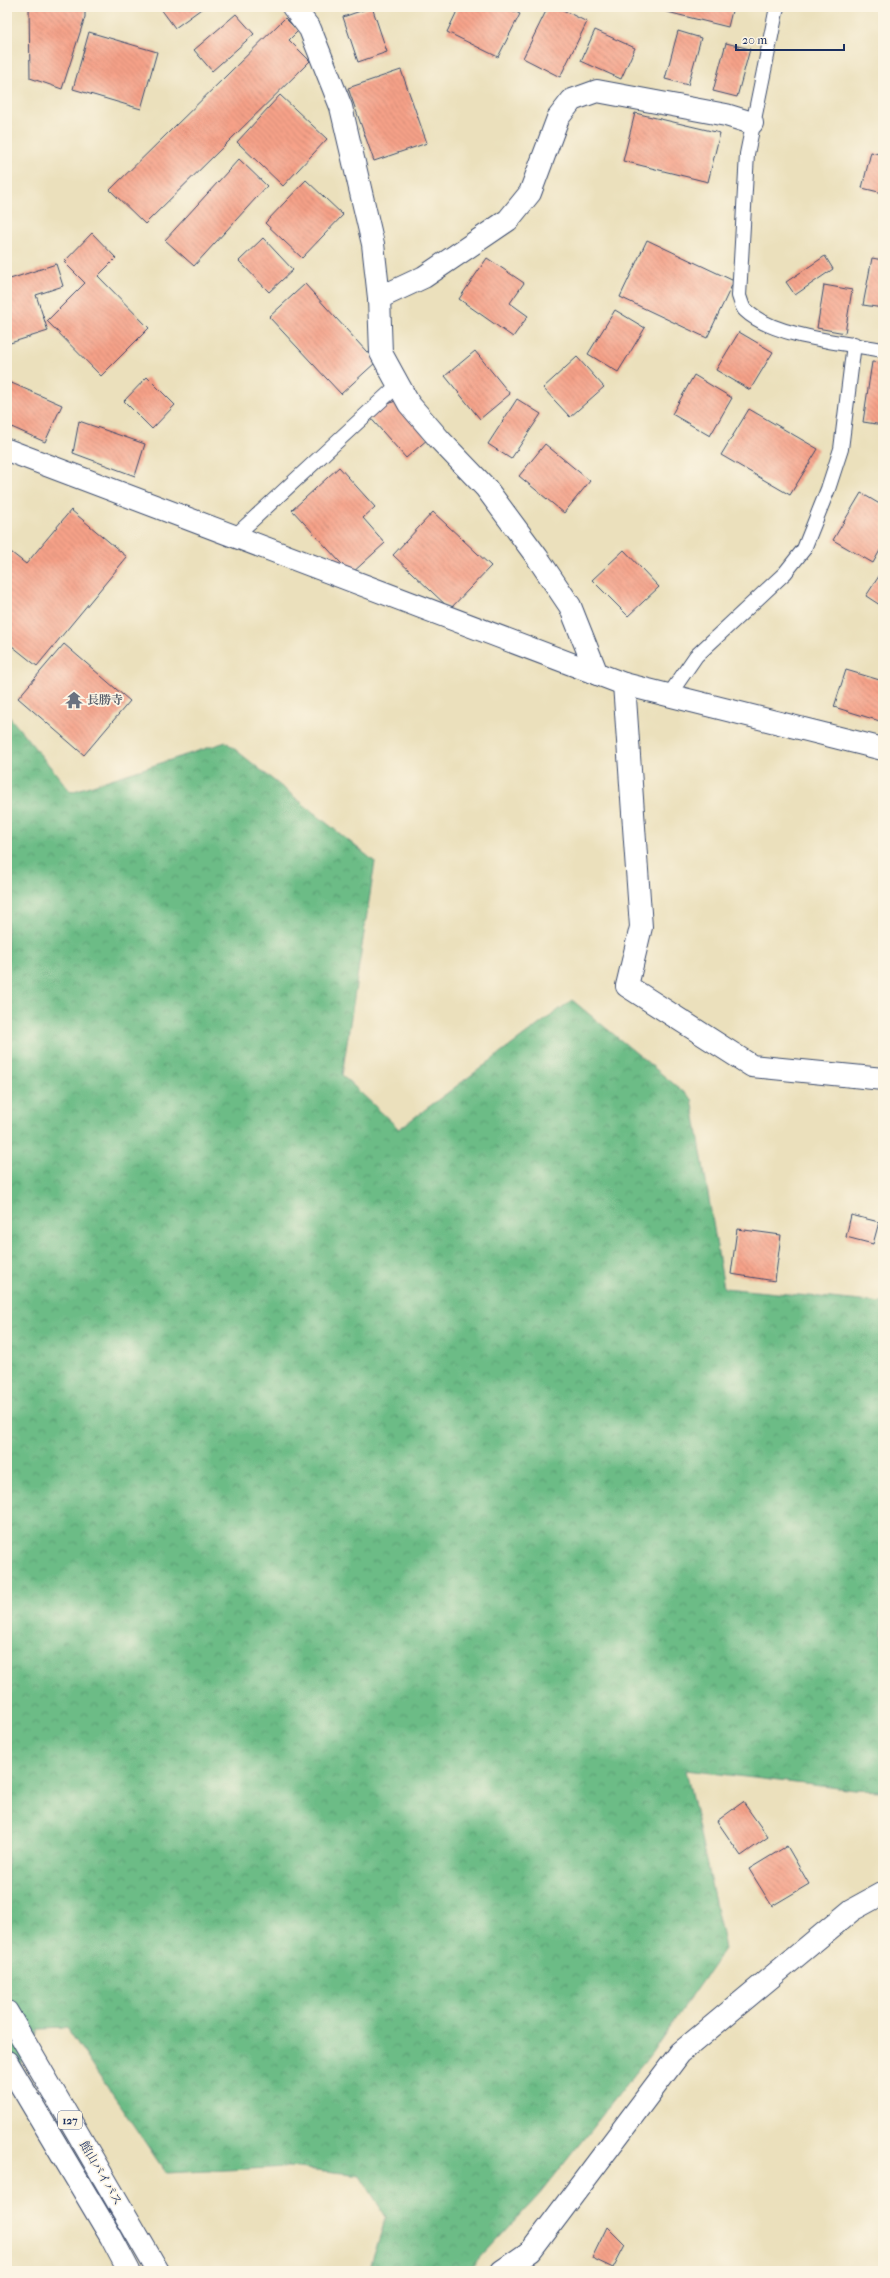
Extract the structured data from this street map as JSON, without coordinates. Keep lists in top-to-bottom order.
{
  "streets": {
    "main road": ["127", "館山バイパス"]
  },
  "places": {
    "temple": ["長勝寺"]
  },
  "scale_bar": "20 m"
}
